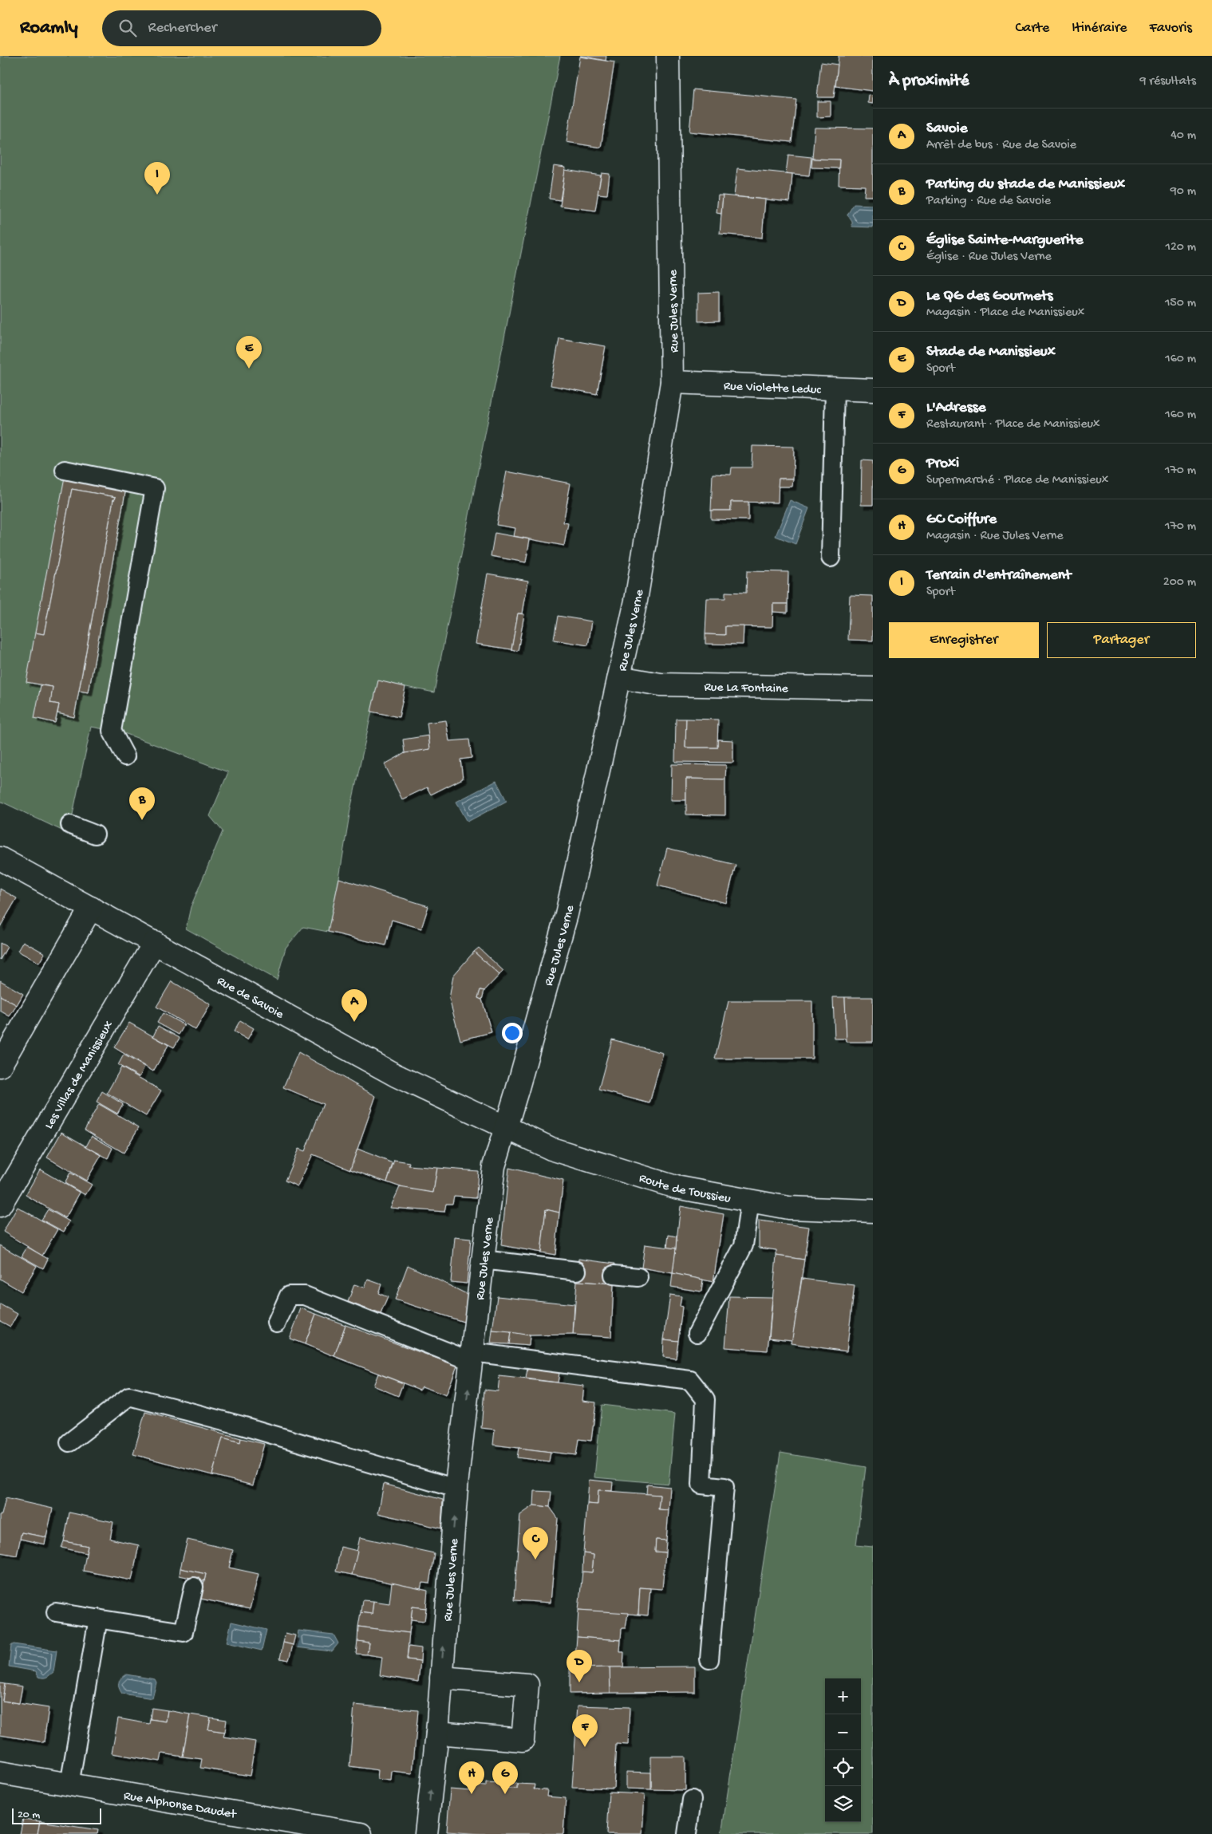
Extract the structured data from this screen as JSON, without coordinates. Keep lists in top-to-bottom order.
{
  "streets": {
    "street": [
      "Rue Jules Verne",
      "Rue Violette Leduc",
      "Rue La Fontaine",
      "Rue de Savoie",
      "Les Villas de Manissieux",
      "Route de Toussieu",
      "Rue Alphonse Daudet"
    ]
  },
  "crossings": [
    ["Rue Jules Verne", "Rue Violette Leduc"],
    ["Rue Jules Verne", "Rue La Fontaine"],
    ["Rue Jules Verne", "Rue de Savoie"],
    ["Rue Jules Verne", "Route de Toussieu"],
    ["Rue de Savoie", "Les Villas de Manissieux"],
    ["Rue de Savoie", "Route de Toussieu"]
  ],
  "scale_bar": "20 m",
  "page": {
    "header": "Roamly",
    "search": "Rechercher",
    "nav": ["Carte", "Itinéraire", "Favoris"],
    "heading": ["À proximité", "9 résultats"],
    "list": [
      {
        "mark": "A",
        "name": "Savoie",
        "note": "Arrêt de bus · Rue de Savoie",
        "value": "40 m"
      },
      {
        "mark": "B",
        "name": "Parking du stade de Manissieux",
        "note": "Parking · Rue de Savoie",
        "value": "90 m"
      },
      {
        "mark": "C",
        "name": "Église Sainte-Marguerite",
        "note": "Église · Rue Jules Verne",
        "value": "120 m"
      },
      {
        "mark": "D",
        "name": "Le QG des Gourmets",
        "note": "Magasin · Place de Manissieux",
        "value": "150 m"
      },
      {
        "mark": "E",
        "name": "Stade de Manissieux",
        "note": "Sport",
        "value": "160 m"
      },
      {
        "mark": "F",
        "name": "L'Adresse",
        "note": "Restaurant · Place de Manissieux",
        "value": "160 m"
      },
      {
        "mark": "G",
        "name": "Proxi",
        "note": "Supermarché · Place de Manissieux",
        "value": "170 m"
      },
      {
        "mark": "H",
        "name": "GC Coiffure",
        "note": "Magasin · Rue Jules Verne",
        "value": "170 m"
      },
      {
        "mark": "I",
        "name": "Terrain d'entraînement",
        "note": "Sport",
        "value": "200 m"
      }
    ],
    "pins": [
      "I",
      "E",
      "B",
      "A",
      "C",
      "D",
      "F",
      "G",
      "H"
    ],
    "buttons": ["Enregistrer", "Partager"],
    "map_buttons": ["+", "−"],
    "scale": "20 m"
  }
}
